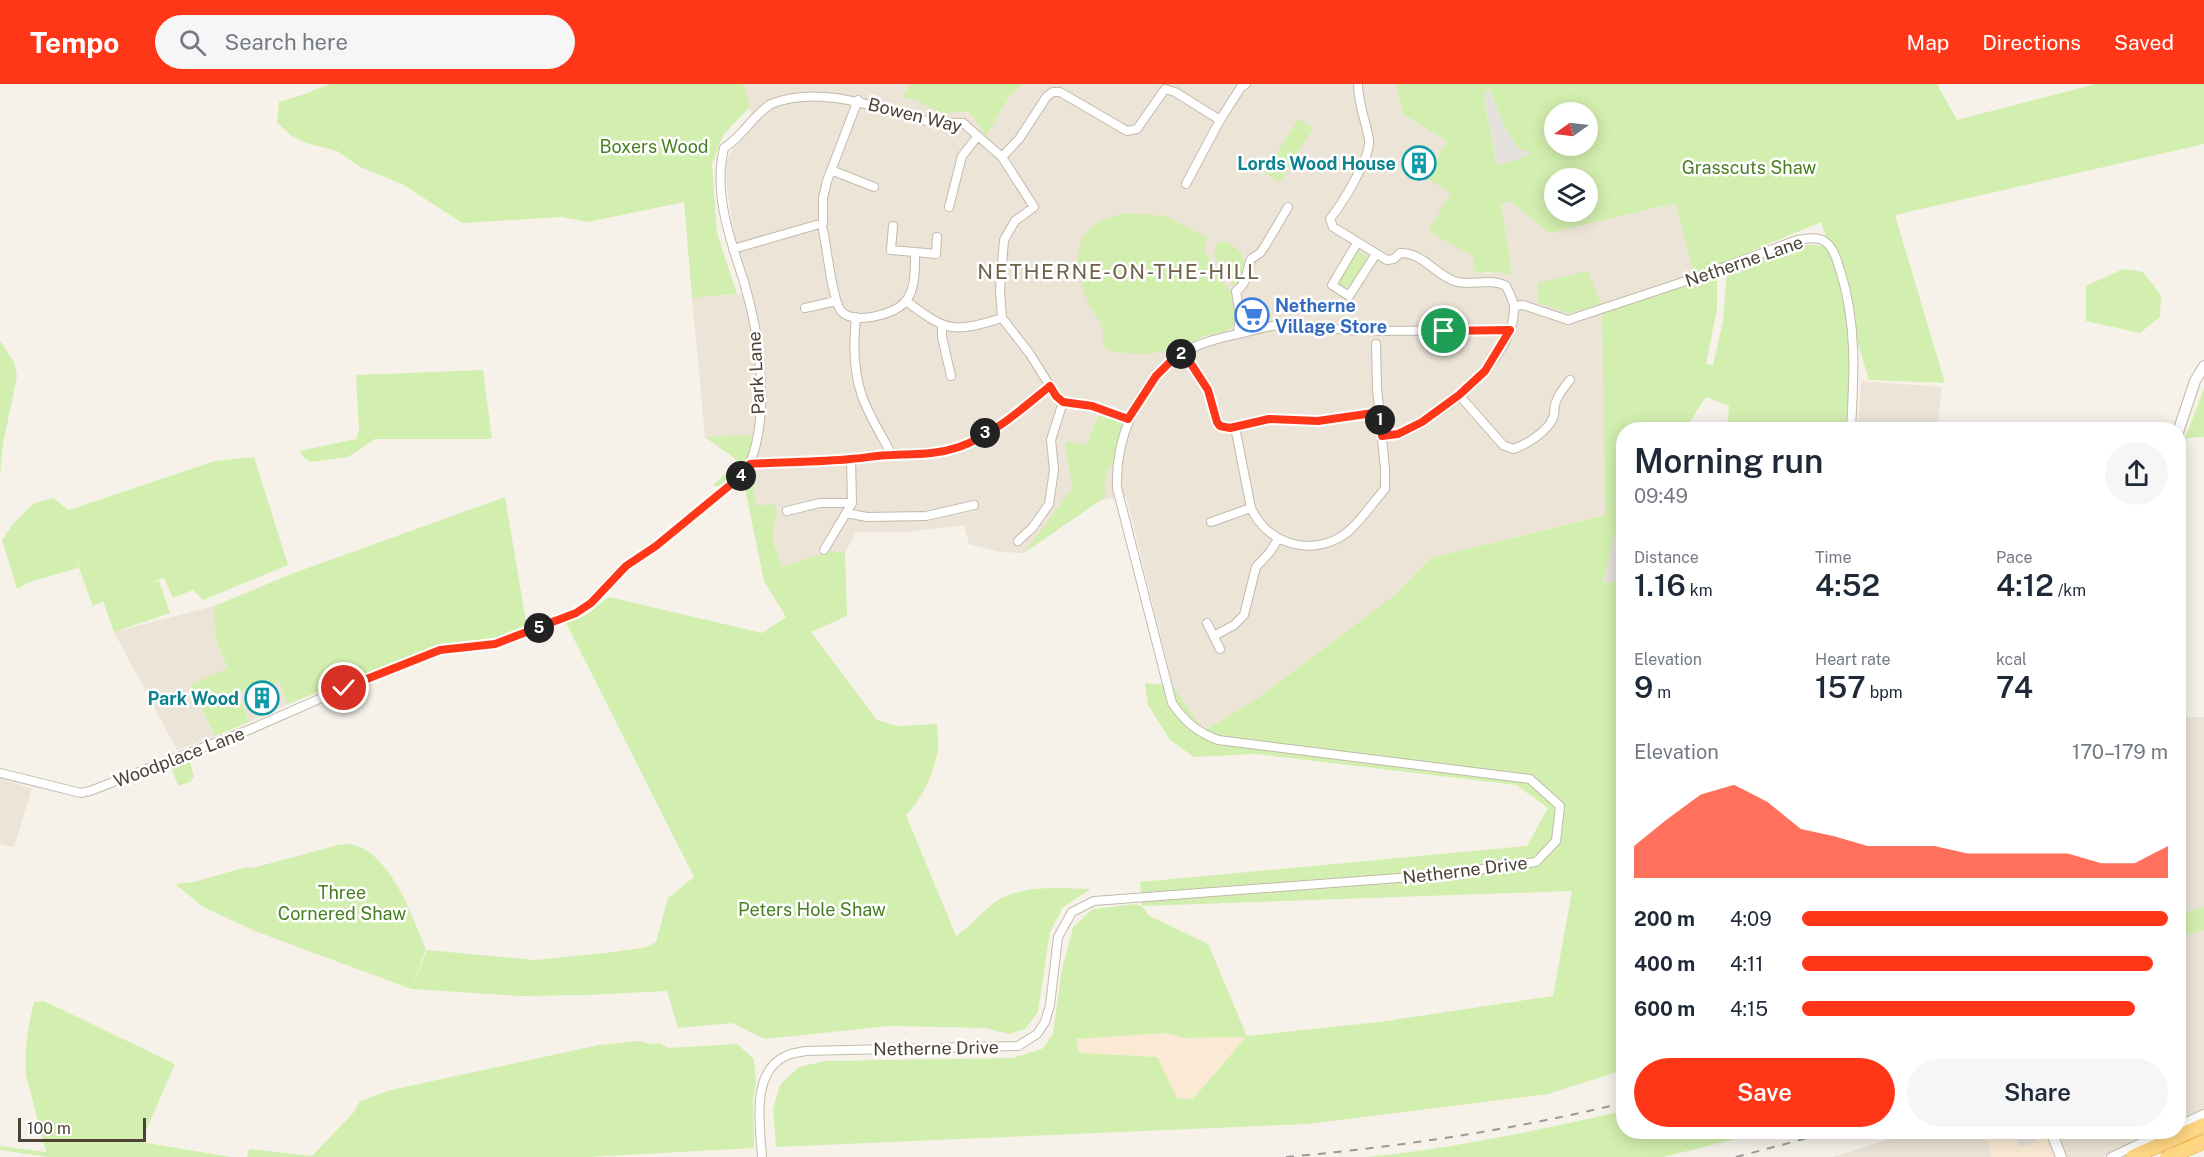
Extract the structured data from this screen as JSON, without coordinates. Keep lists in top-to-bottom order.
{
  "streets": {
    "street": [
      "Bowen Way",
      "Netherne Lane",
      "Park Lane",
      "Woodplace Lane",
      "Netherne Drive"
    ]
  },
  "crossings": [
    ["Bowen Way", "Park Lane"],
    ["Park Lane", "Woodplace Lane"]
  ],
  "districts": ["NETHERNE-ON-THE-HILL"],
  "parks": [
    "Boxers Wood",
    "Grasscuts Shaw",
    "Three Cornered Shaw",
    "Peters Hole Shaw"
  ],
  "places": {
    "building": ["Lords Wood House", "Park Wood"],
    "supermarket": ["Netherne Village Store"]
  },
  "scale_bar": "100 m",
  "north": "left",
  "page": {
    "header": "Tempo",
    "search": "Search here",
    "nav": ["Map", "Directions", "Saved"],
    "pins": [
      "2",
      "1",
      "3",
      "4",
      "5"
    ],
    "heading": ["Morning run", "09:49"],
    "stats": [
      ["Distance", "1.16 km"],
      ["Time", "4:52"],
      ["Pace", "4:12 /km"],
      ["Elevation", "9 m"],
      ["Heart rate", "157 bpm"],
      ["kcal", "74"]
    ],
    "chart": ["Elevation", "170–179 m"],
    "list": [
      {
        "name": "200 m",
        "note": "4:09"
      },
      {
        "name": "400 m",
        "note": "4:11"
      },
      {
        "name": "600 m",
        "note": "4:15"
      }
    ],
    "buttons": ["Save", "Share"],
    "scale": "100 m"
  }
}
